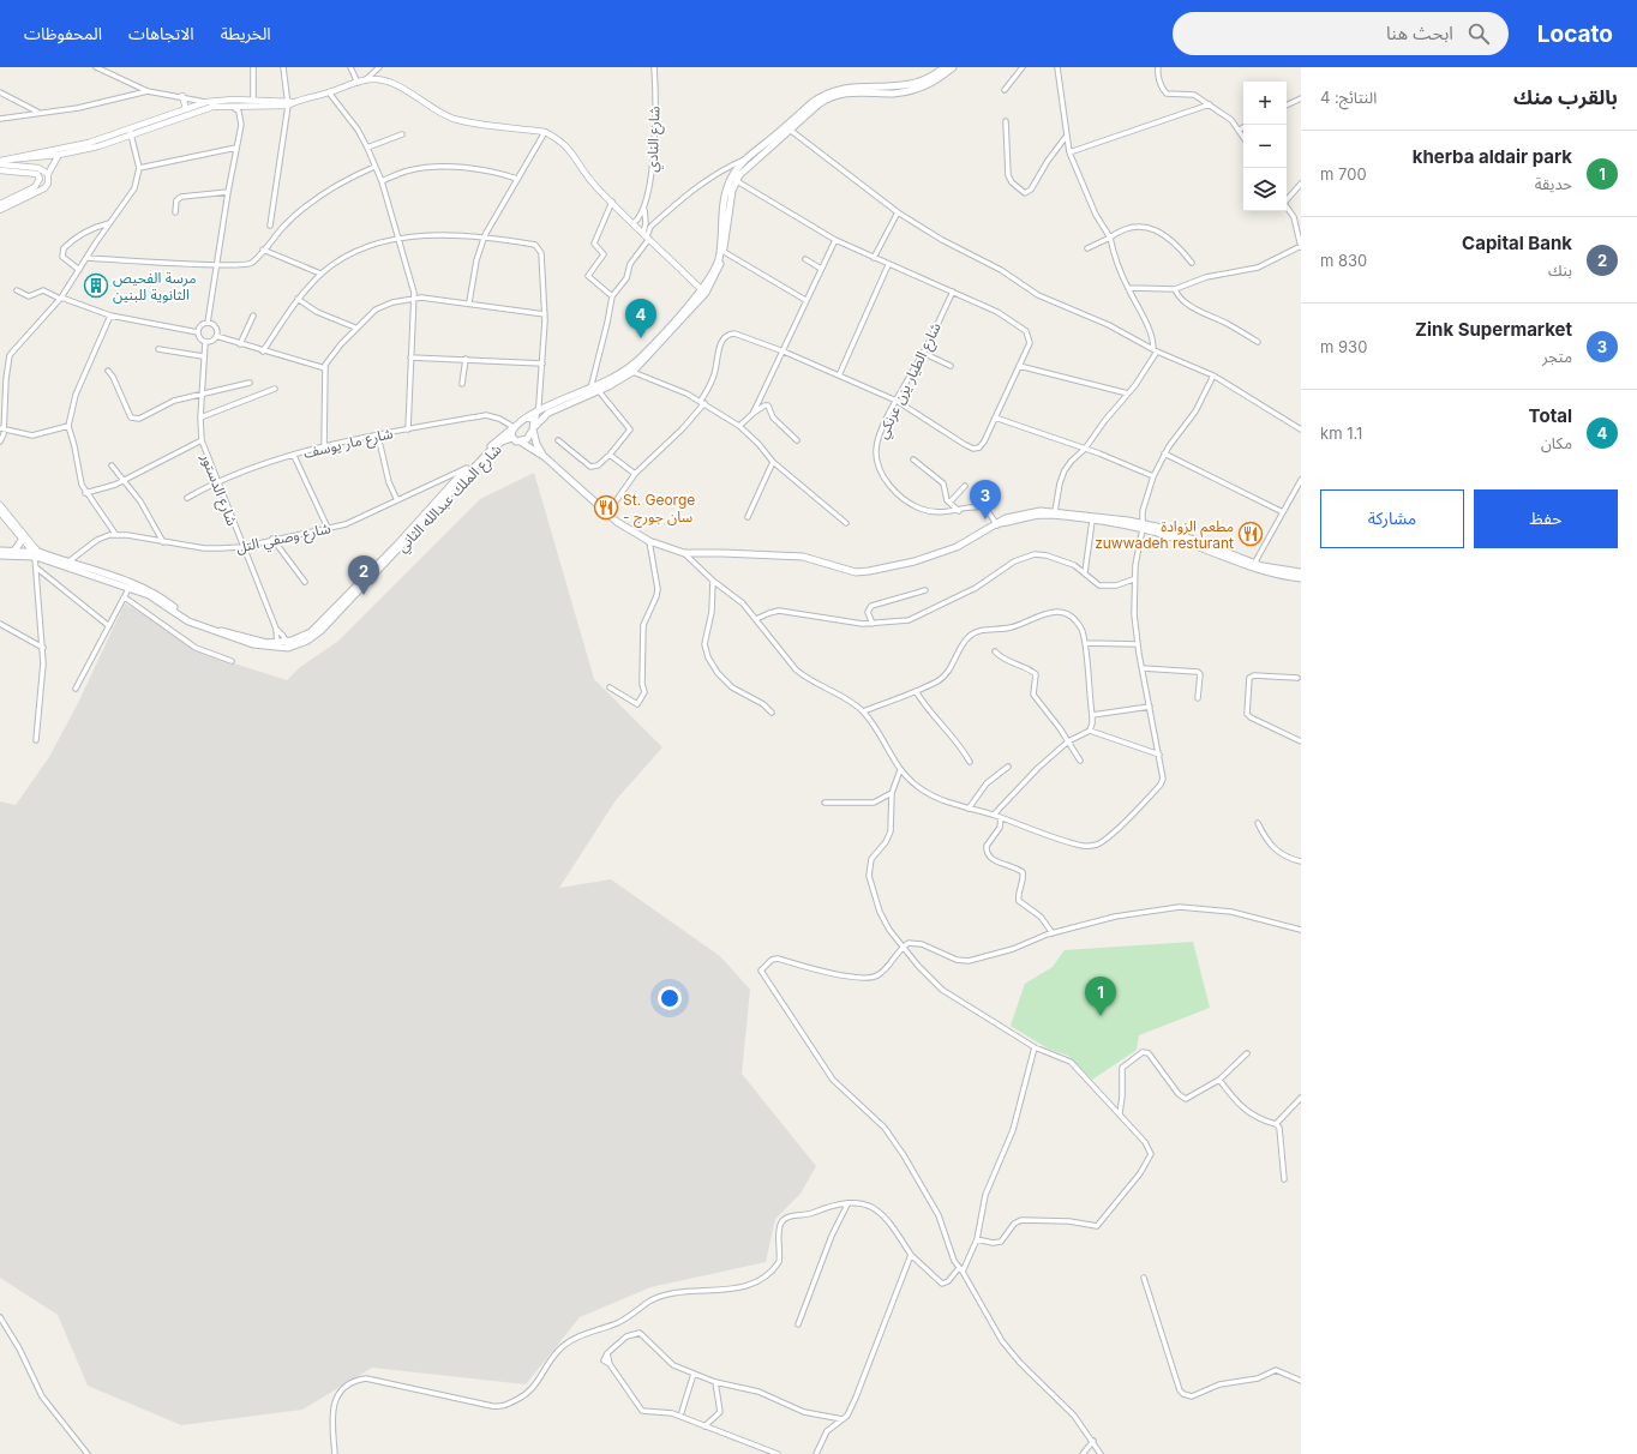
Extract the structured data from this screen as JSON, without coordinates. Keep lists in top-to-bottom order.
{
  "streets": {
    "main road": ["شارع الملك عبدالله الثاني"],
    "street": [
      "شارع النادي",
      "شارع الطيار يزن عرنكي",
      "شارع مار يوسف",
      "شارع الدستور",
      "شارع وصفي التل"
    ]
  },
  "crossings": [
    ["شارع مار يوسف", "شارع الدستور"],
    ["شارع مار يوسف", "شارع الملك عبدالله الثاني"],
    ["شارع الدستور", "شارع الملك عبدالله الثاني"],
    ["شارع الدستور", "شارع وصفي التل"],
    ["شارع الملك عبدالله الثاني", "شارع وصفي التل"]
  ],
  "places": {
    "building": ["مرسة الفحيص الثانوية للبنين"],
    "restaurant": ["St. George - سان جورج", "مطعم الزوادة zuwwadeh resturant"]
  },
  "page": {
    "header": "Locato",
    "search": "ابحث هنا",
    "nav": ["الخريطة", "الاتجاهات", "المحفوظات"],
    "heading": ["بالقرب منك", "النتائج: 4"],
    "map_buttons": ["+", "−"],
    "list": [
      {
        "mark": "1",
        "name": "kherba aldair park",
        "note": "حديقة",
        "value": "700 m"
      },
      {
        "mark": "2",
        "name": "Capital Bank",
        "note": "بنك",
        "value": "830 m"
      },
      {
        "mark": "3",
        "name": "Zink Supermarket",
        "note": "متجر",
        "value": "930 m"
      },
      {
        "mark": "4",
        "name": "Total",
        "note": "مكان",
        "value": "1.1 km"
      }
    ],
    "pins": [
      "4",
      "3",
      "2",
      "1"
    ],
    "buttons": ["حفظ", "مشاركة"]
  }
}
